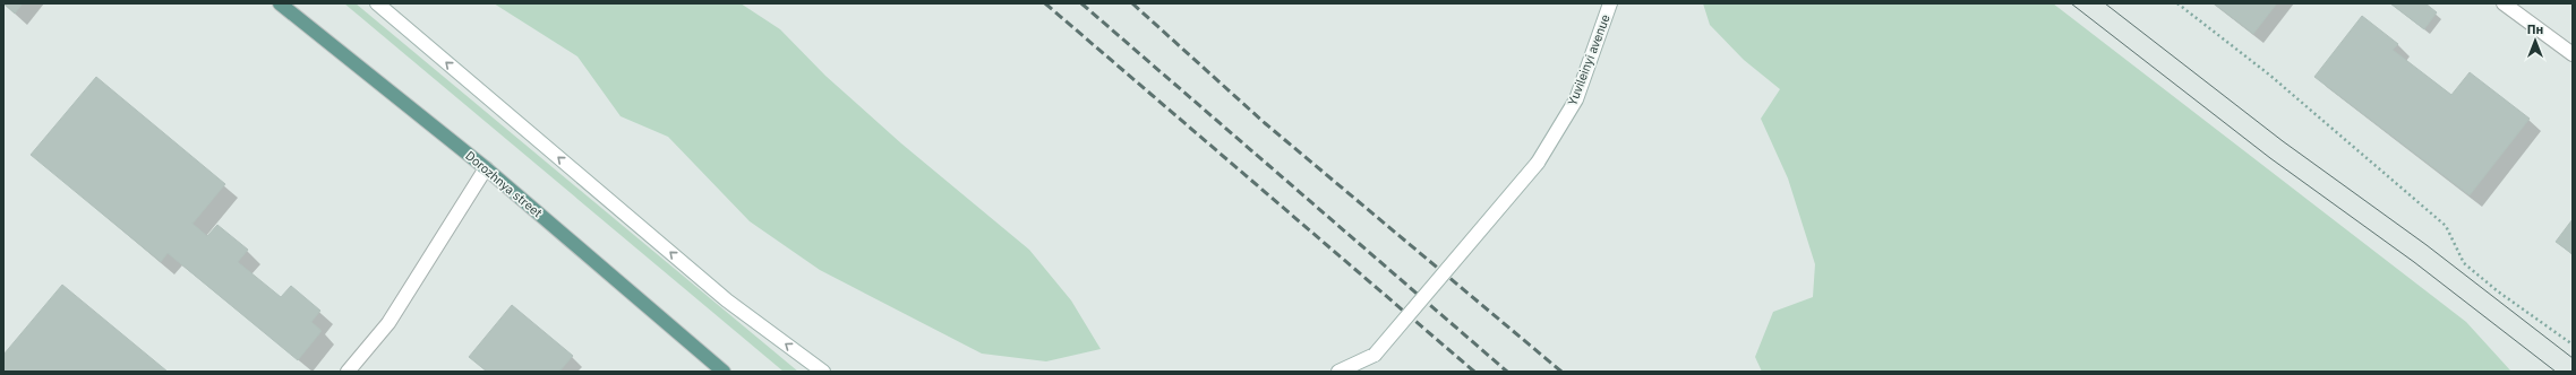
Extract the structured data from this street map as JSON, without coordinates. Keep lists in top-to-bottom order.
{
  "streets": {
    "main road": ["Yuvileinyi avenue", "Dorozhnya street"]
  },
  "north": "top"
}
